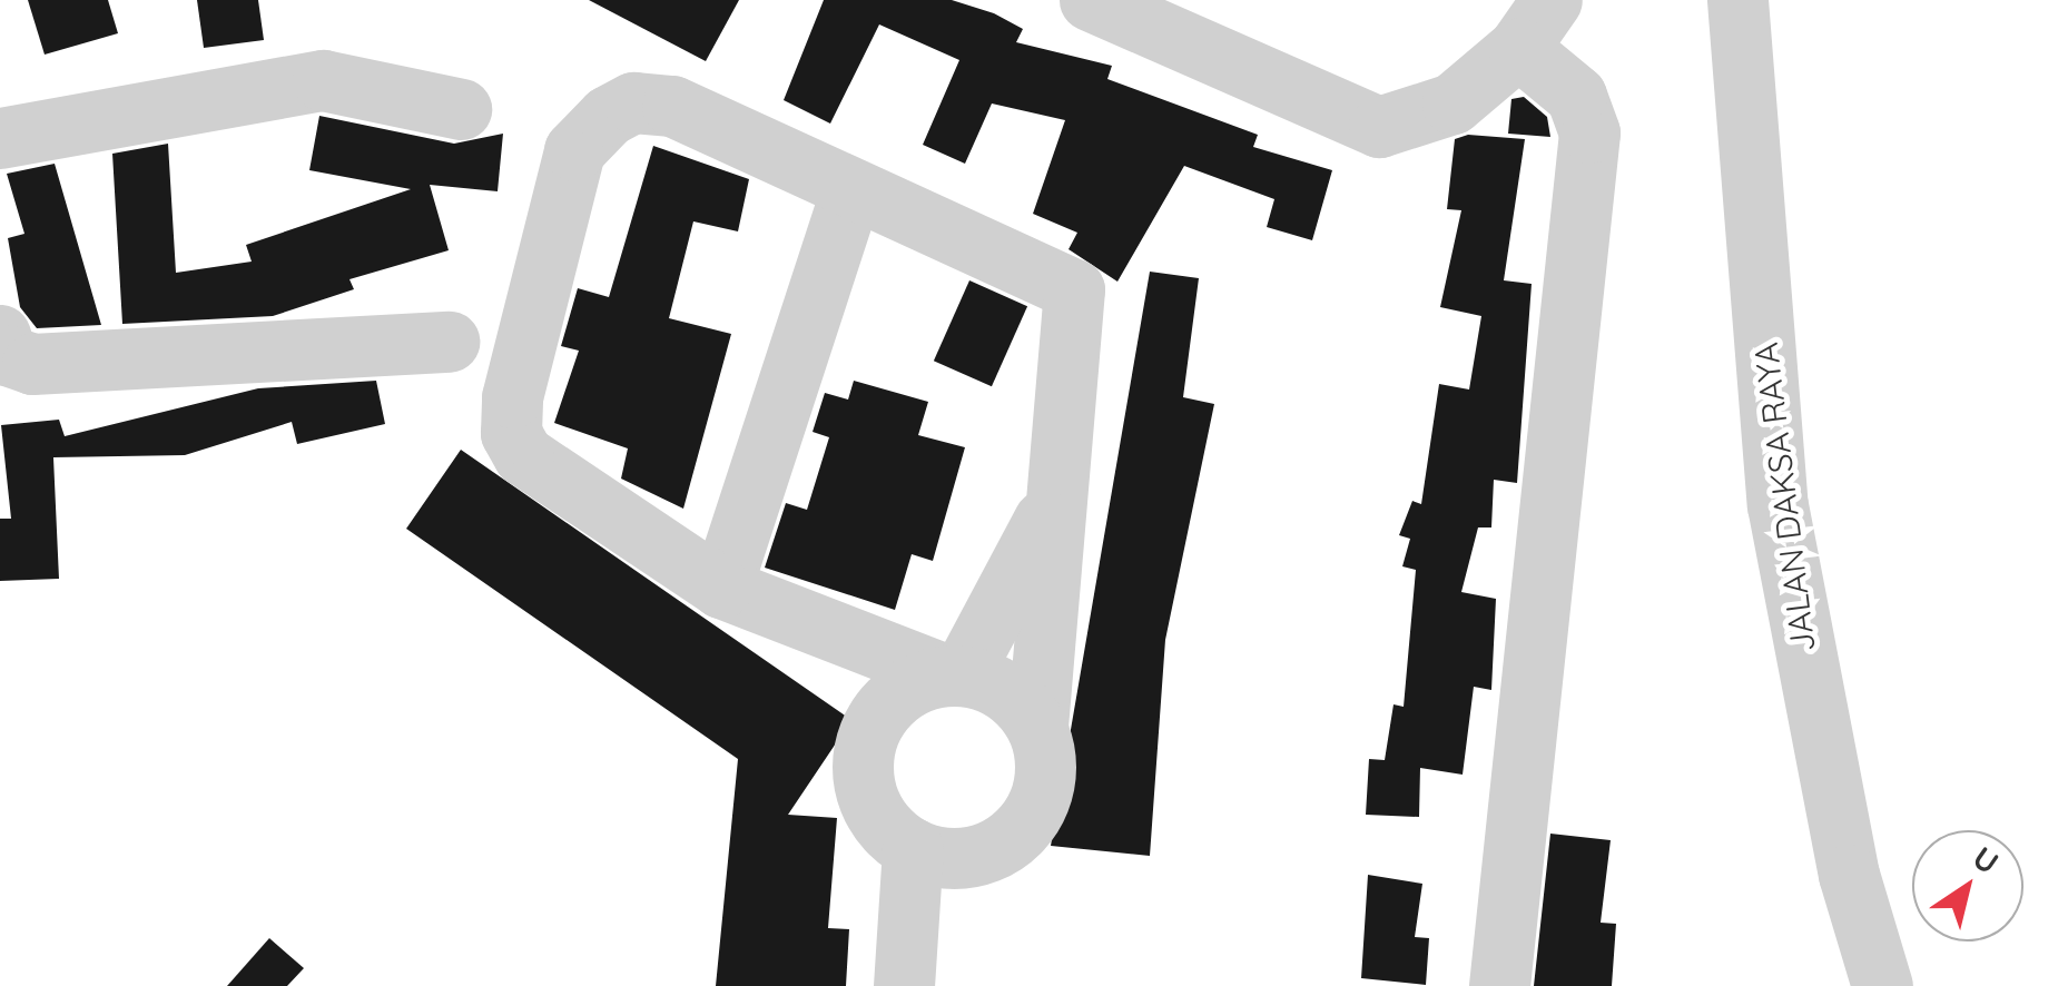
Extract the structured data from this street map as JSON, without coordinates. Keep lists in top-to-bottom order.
{
  "streets": {
    "street": ["JALAN DAKSA RAYA"]
  },
  "north": "top right"
}
